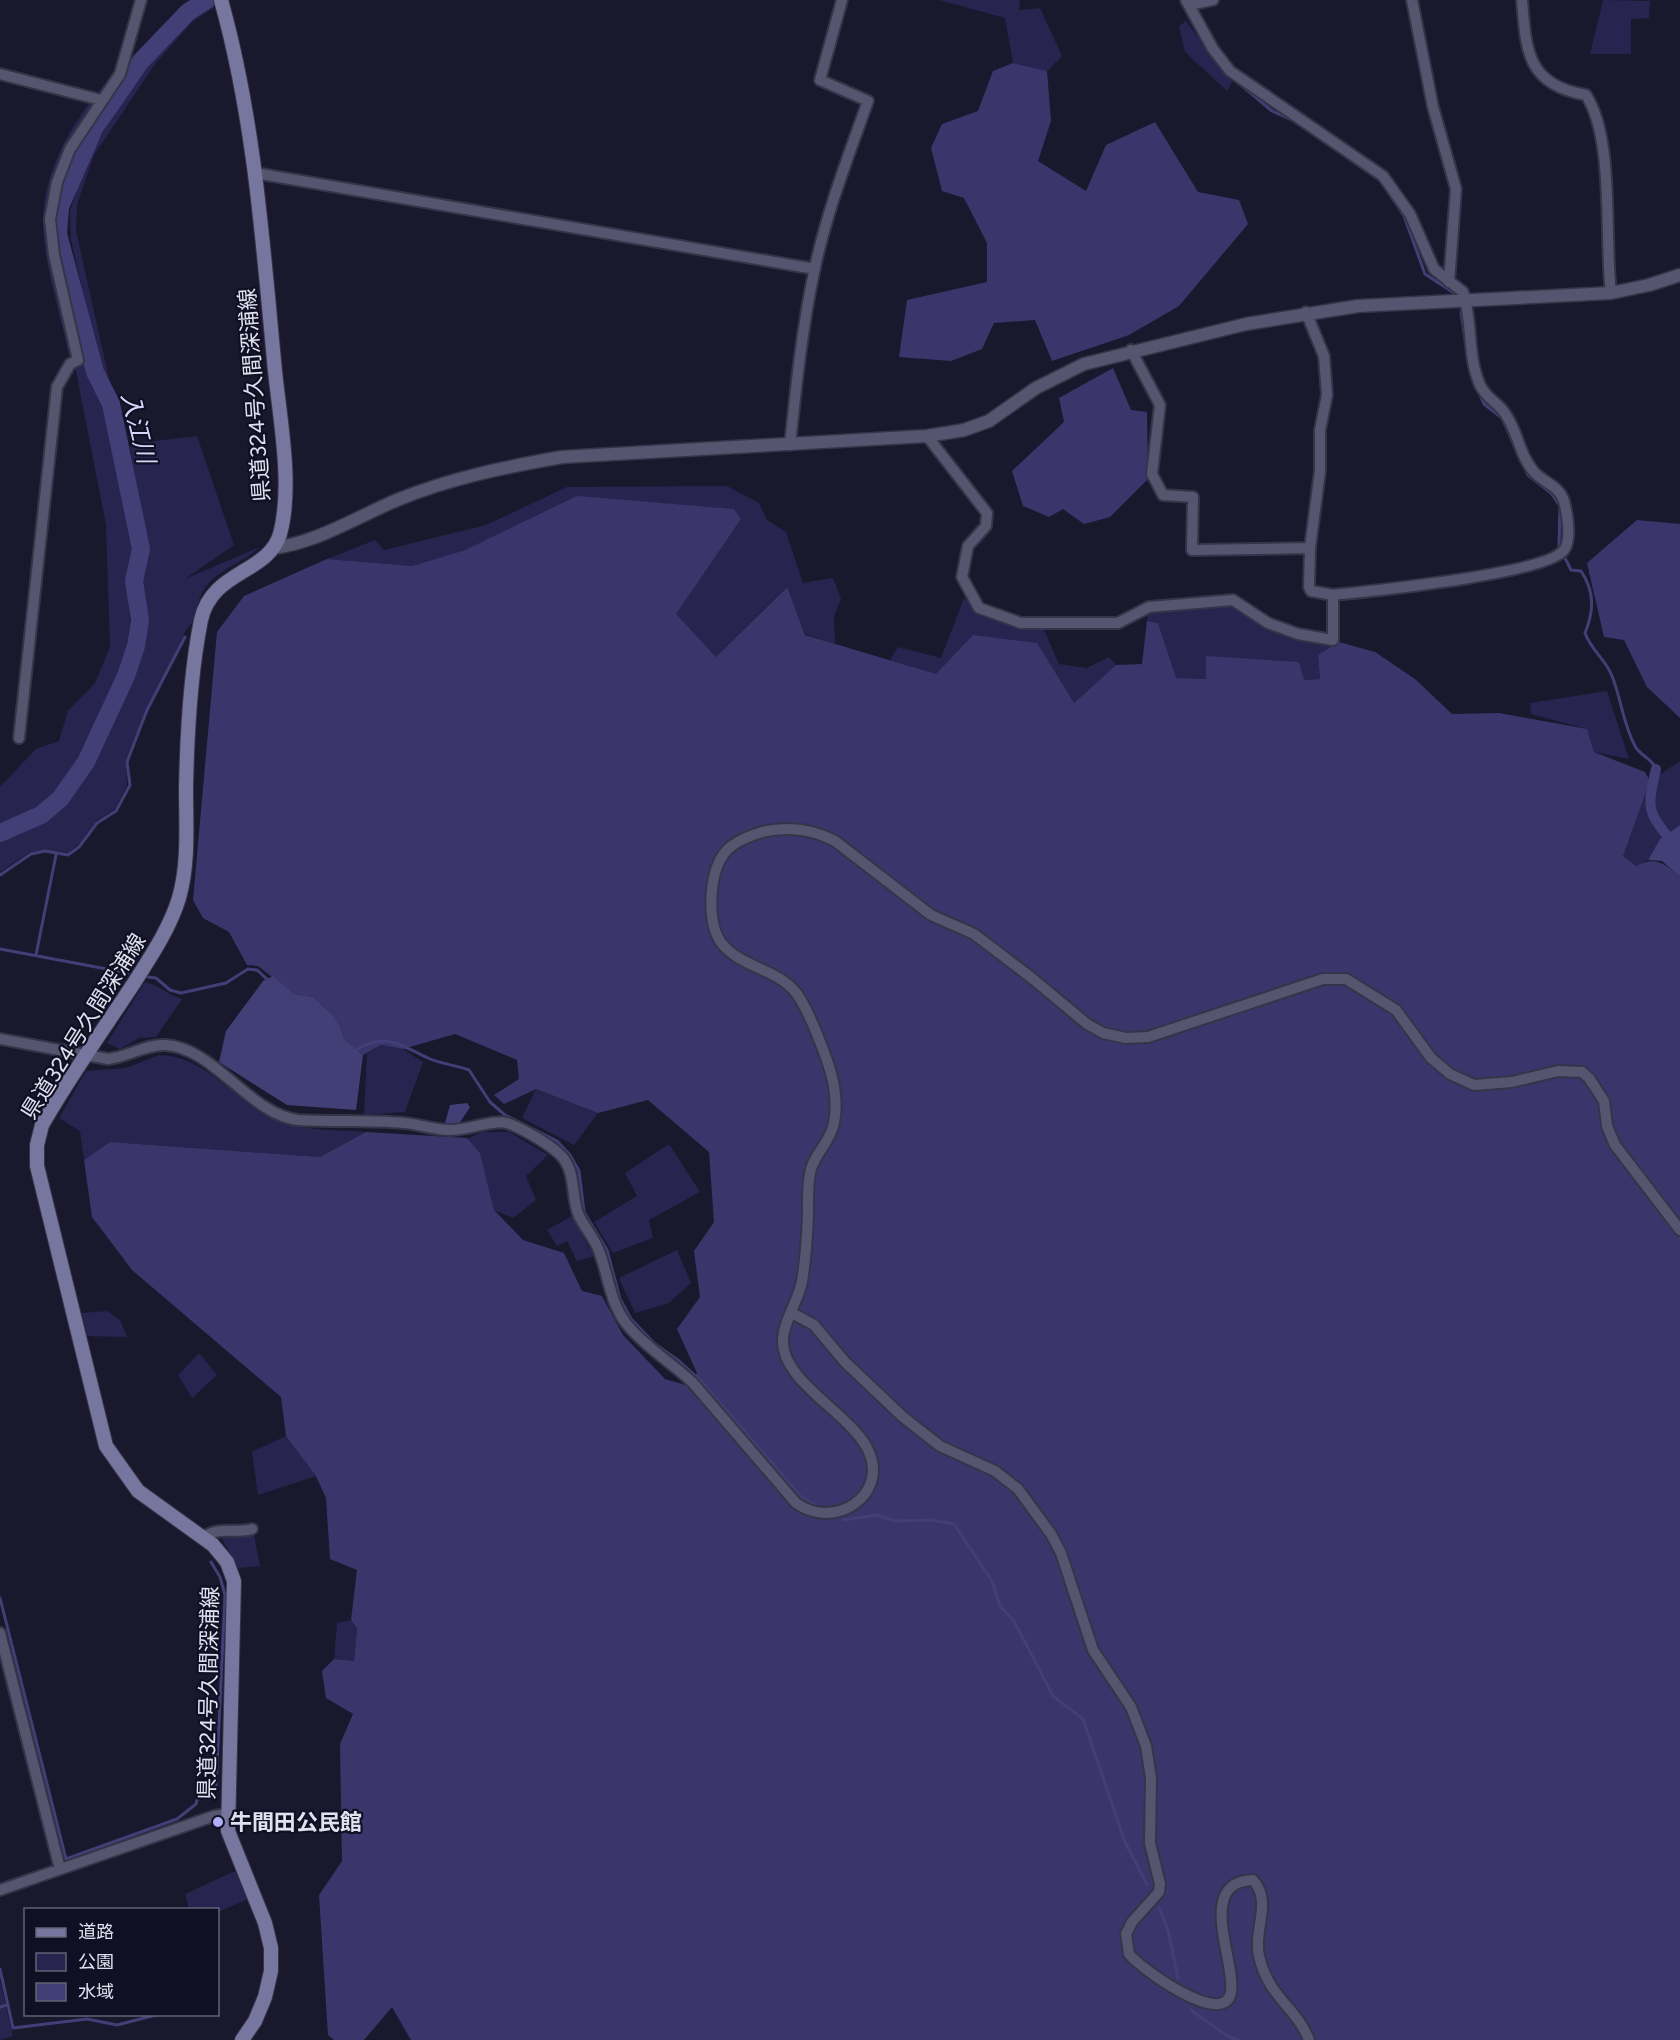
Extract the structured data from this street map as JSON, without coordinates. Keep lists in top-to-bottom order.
{
  "streets": {
    "main road": ["県道324号久間深浦線"]
  },
  "water": ["入江川"],
  "places": ["牛間田公民館"],
  "legend": ["道路", "公園", "水域"]
}
